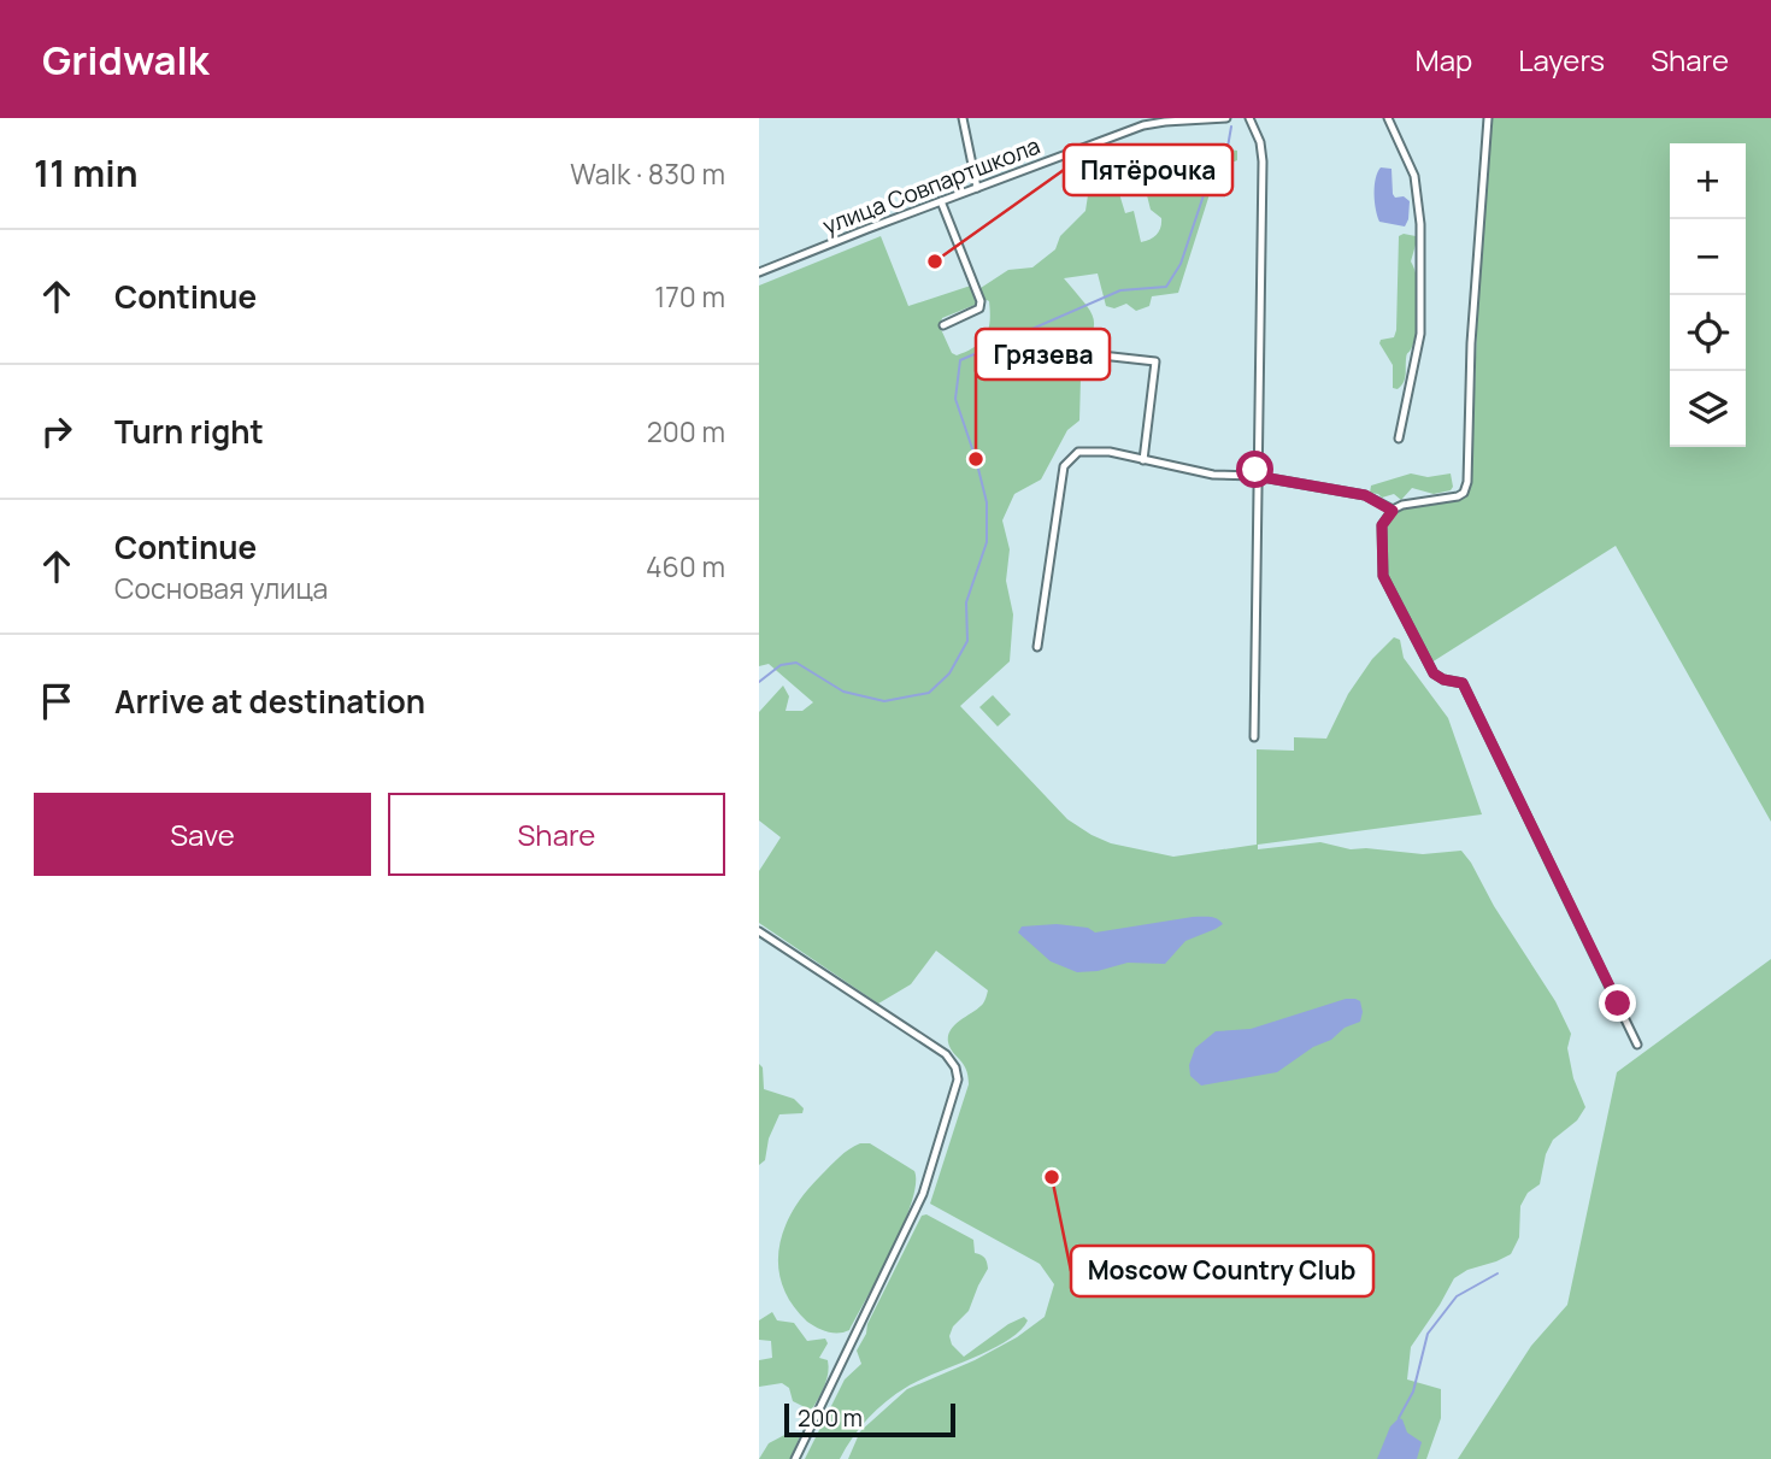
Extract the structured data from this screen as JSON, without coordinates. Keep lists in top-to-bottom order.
{
  "streets": {
    "street": ["улица Совпартшкола"]
  },
  "places": ["Пятёрочка", "Грязева", "Moscow Country Club"],
  "scale_bar": "200 m",
  "page": {
    "header": "Gridwalk",
    "nav": ["Map", "Layers", "Share"],
    "heading": ["11 min", "Walk · 830 m"],
    "map_buttons": ["+", "−"],
    "list": [
      ["Continue", "170 m"],
      ["Turn right", "200 m"],
      ["Continue", "Сосновая улица", "460 m"],
      "Arrive at destination"
    ],
    "buttons": ["Save", "Share"],
    "scale": "200 m"
  }
}
